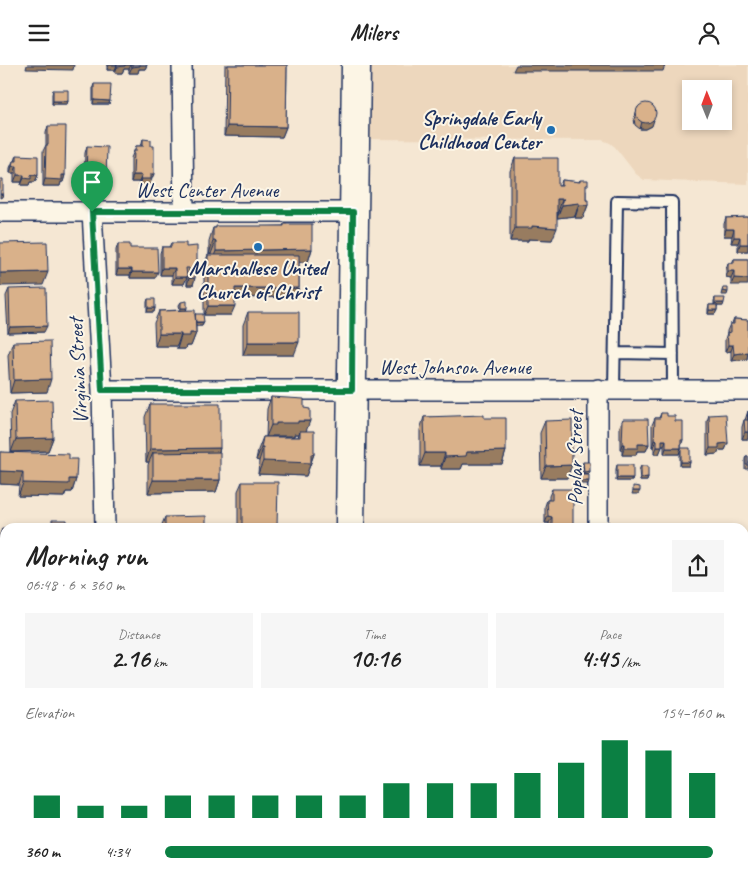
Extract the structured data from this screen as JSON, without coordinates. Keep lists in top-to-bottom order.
{
  "streets": {
    "street": [
      "West Center Avenue",
      "West Johnson Avenue",
      "Virginia Street",
      "Poplar Street"
    ]
  },
  "crossings": [
    ["West Center Avenue", "Virginia Street"],
    ["West Johnson Avenue", "Virginia Street"],
    ["West Johnson Avenue", "Poplar Street"]
  ],
  "places": ["Springdale Early Childhood Center", "Marshallese United Church of Christ"],
  "north": "top",
  "page": {
    "header": "Milers",
    "heading": ["Morning run", "06:48 · 6 × 360 m"],
    "stats": [
      ["Distance", "2.16 km"],
      ["Time", "10:16"],
      ["Pace", "4:45 /km"]
    ],
    "chart": ["Elevation", "154–160 m"],
    "list": [
      {
        "name": "360 m",
        "note": "4:34"
      }
    ]
  }
}
